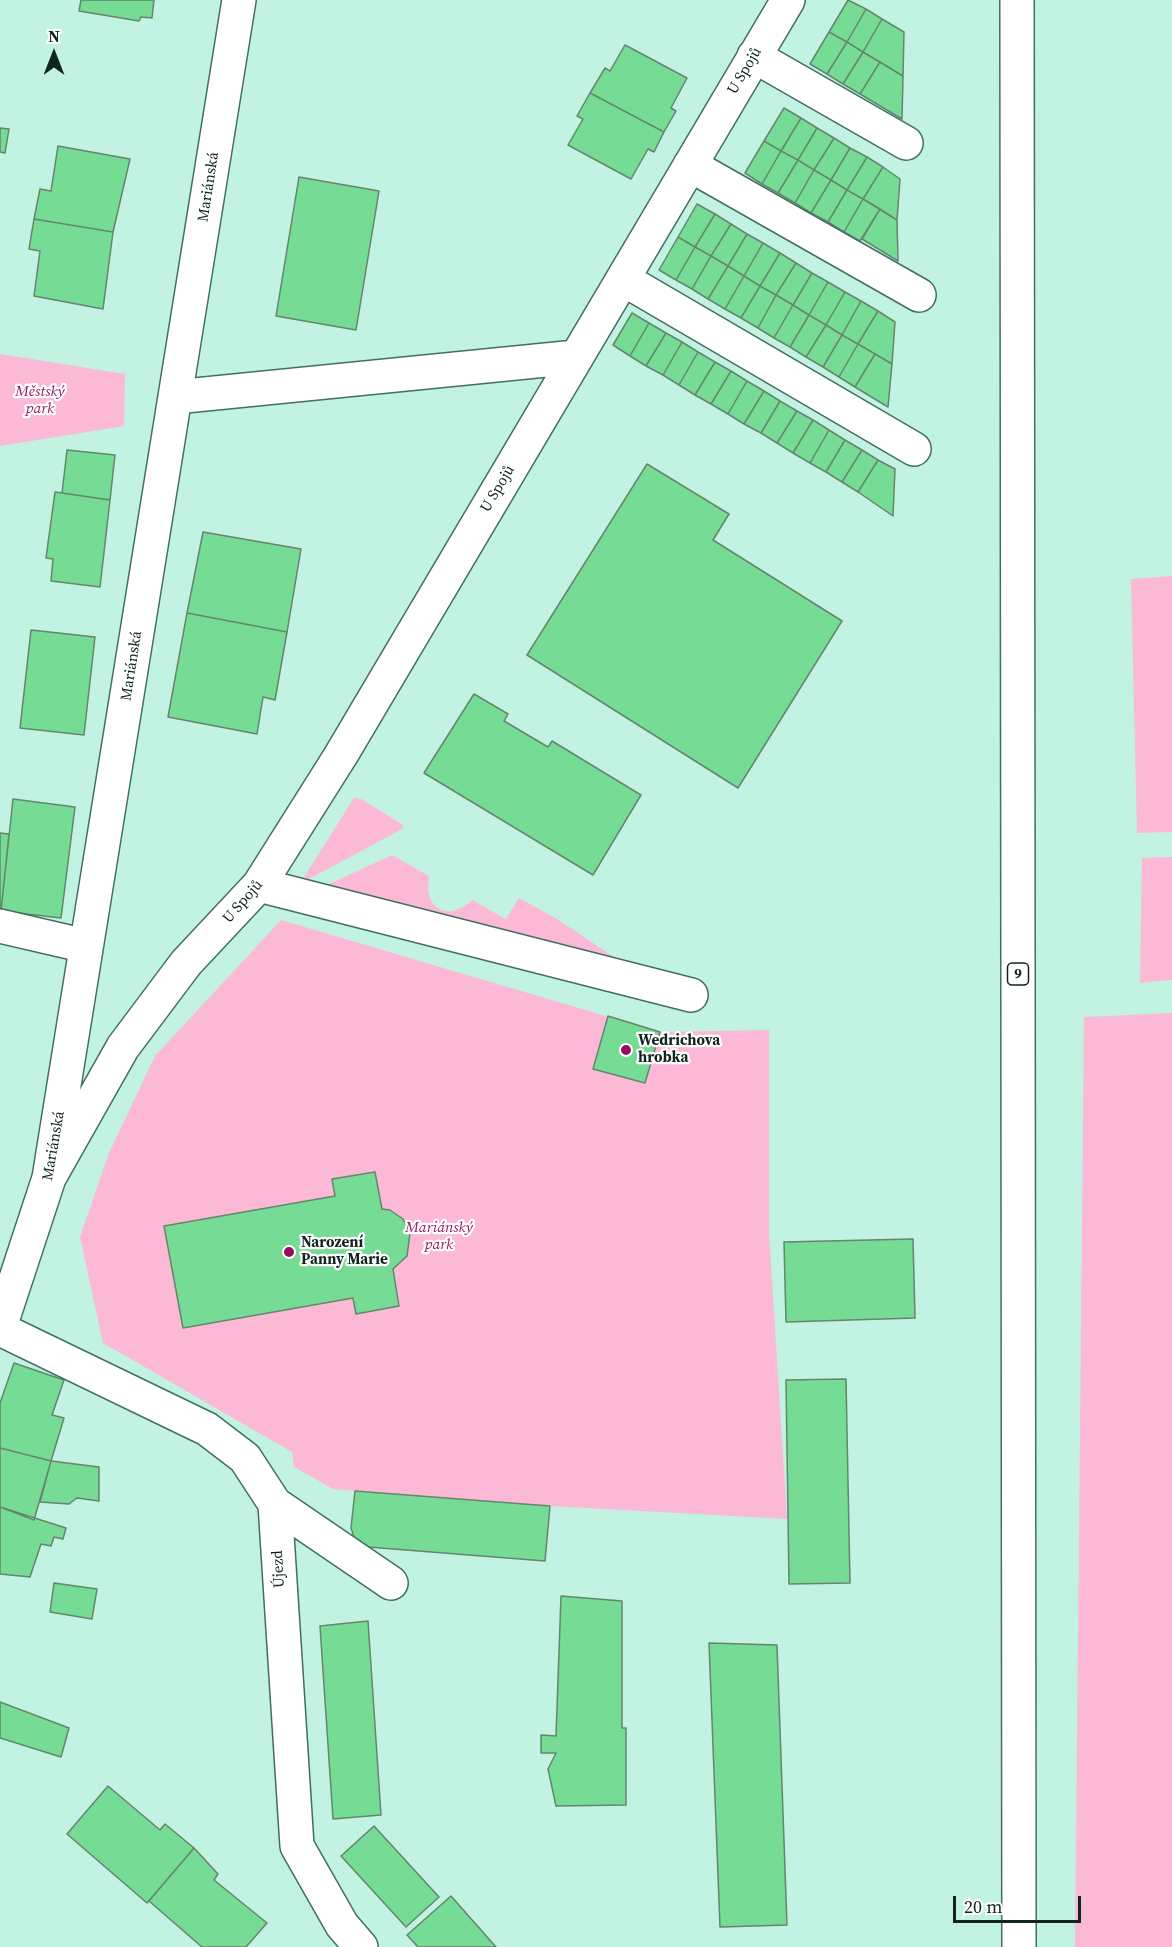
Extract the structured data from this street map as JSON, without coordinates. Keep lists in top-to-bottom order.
{
  "streets": {
    "street": [
      "U Spojů",
      "Mariánská",
      "9",
      "Újezd"
    ]
  },
  "crossings": [
    ["U Spojů", "Mariánská"],
    ["Mariánská", "Újezd"]
  ],
  "parks": ["Městský park", "Mariánský park"],
  "places": ["Wedrichova hrobka", "Narození Panny Marie"],
  "scale_bar": "20 m",
  "north": "top"
}
